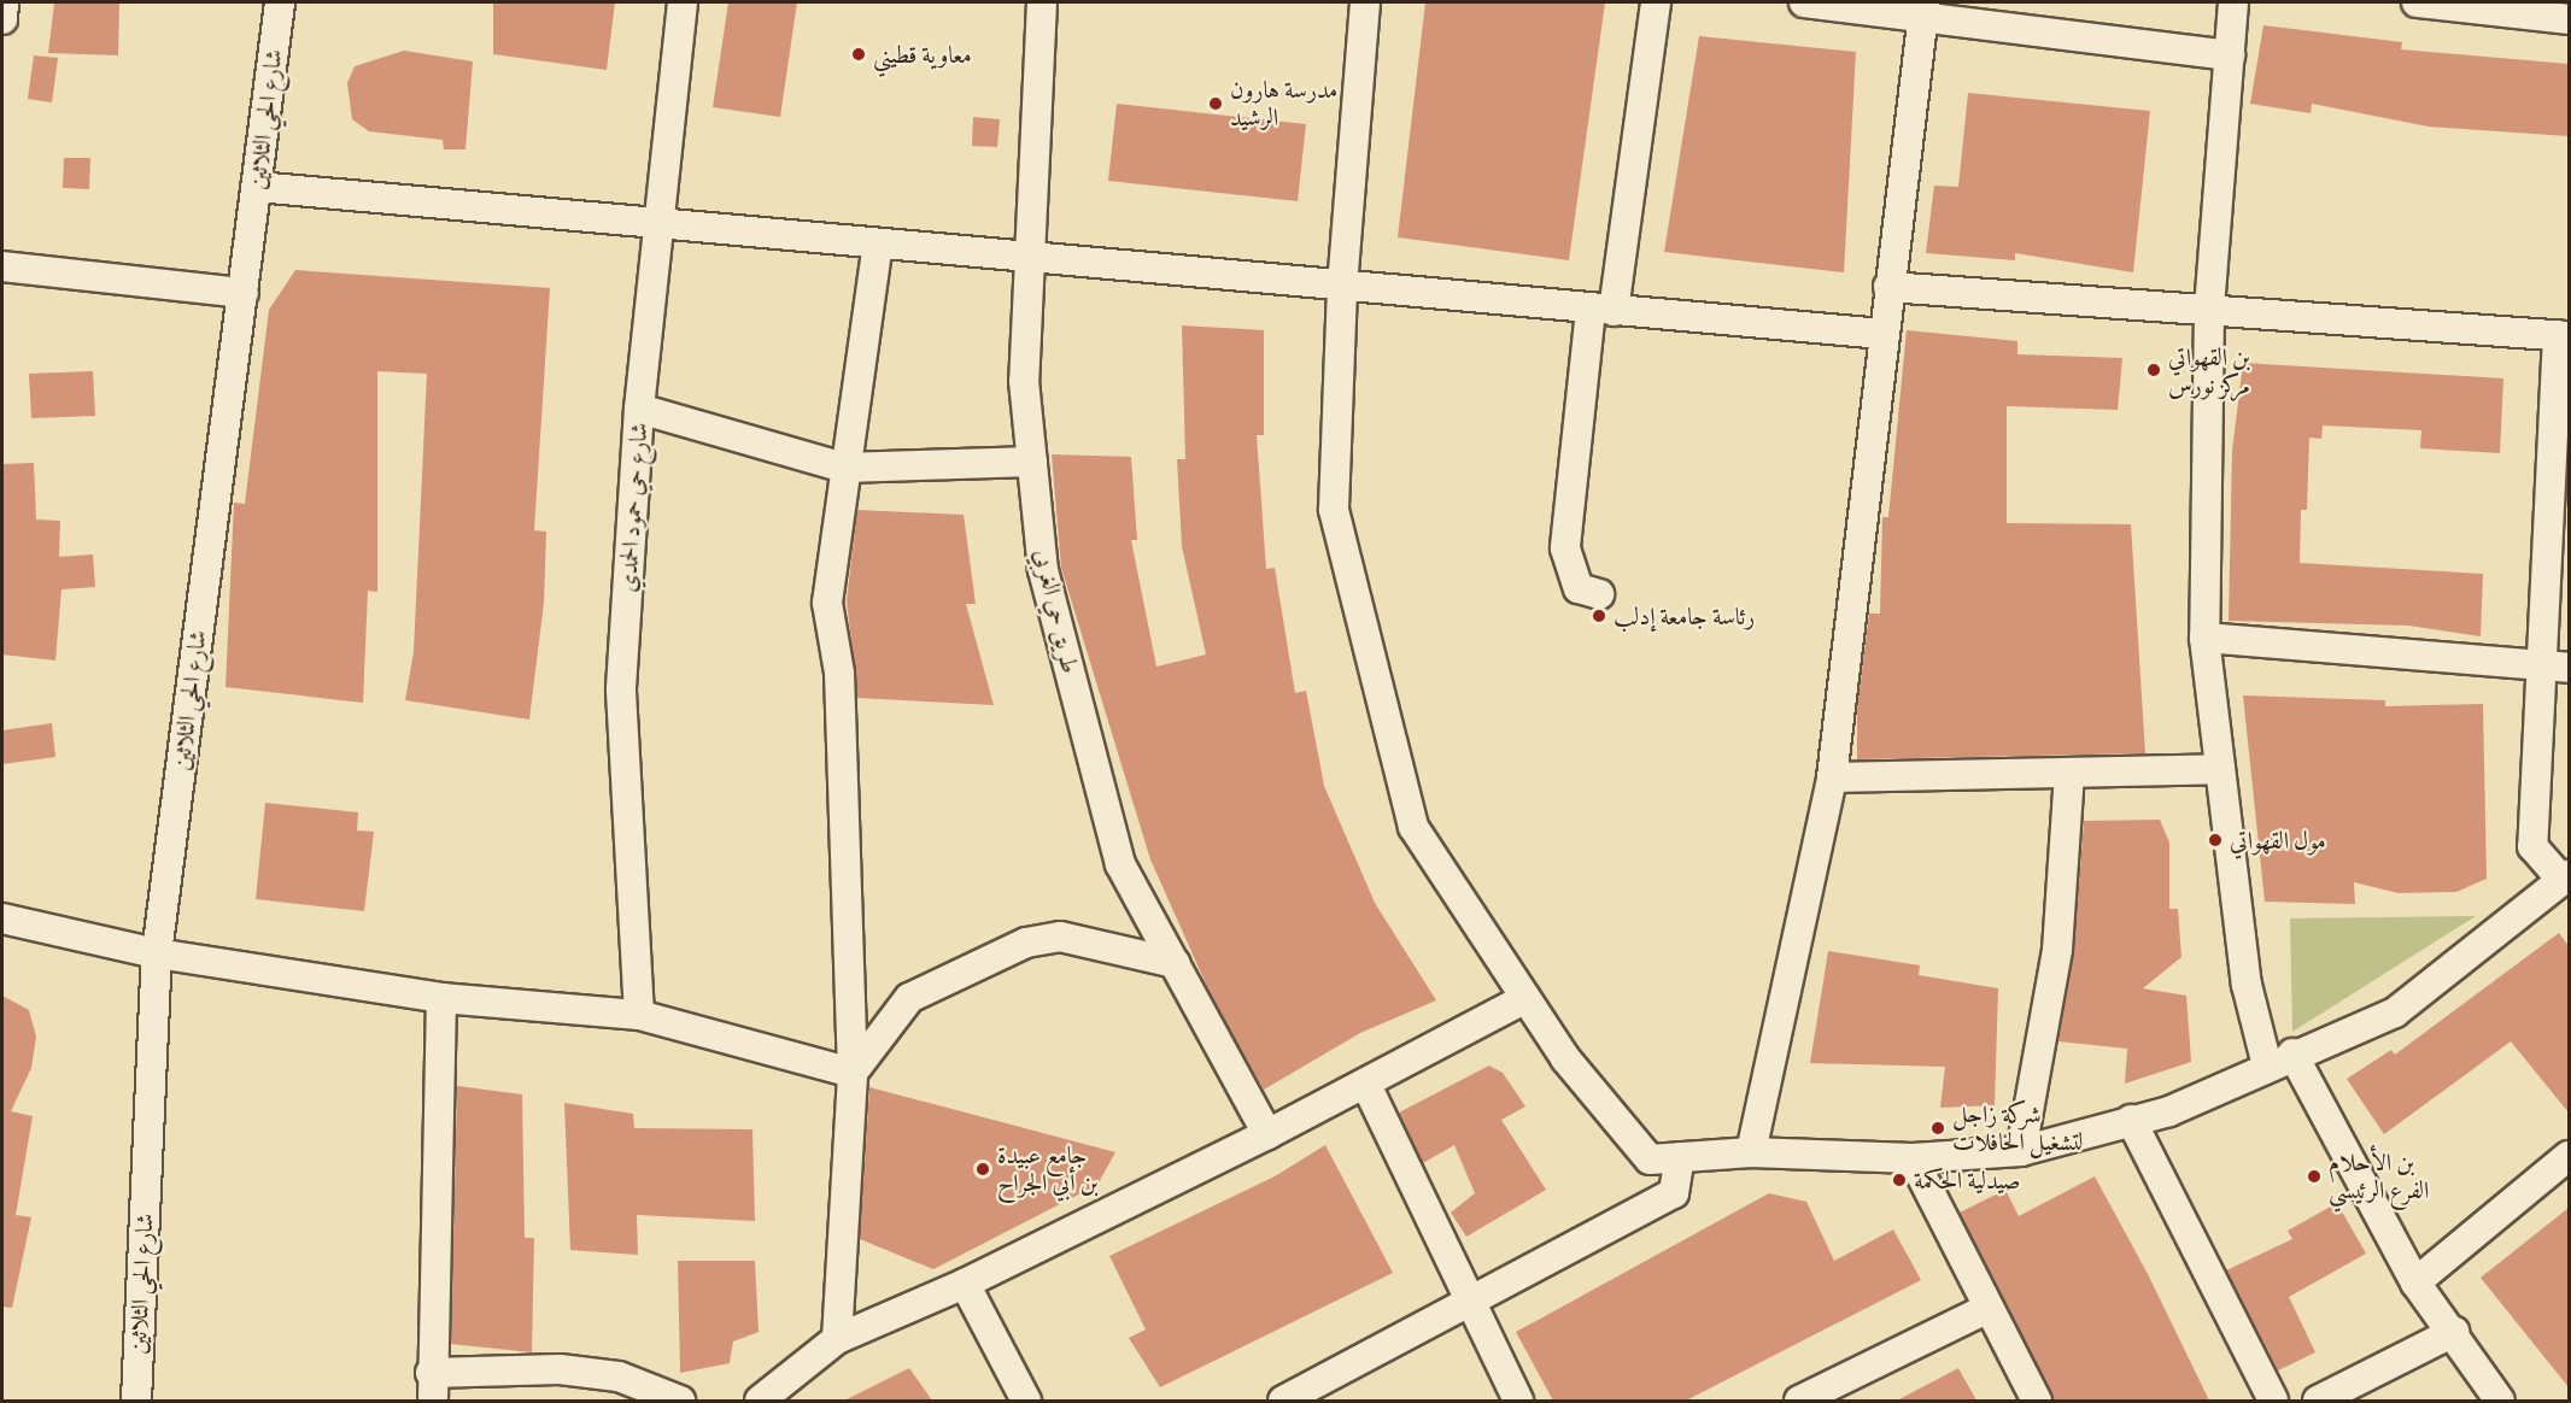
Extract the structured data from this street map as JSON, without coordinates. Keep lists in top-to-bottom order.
{
  "streets": {
    "street": ["شارع الحي الثلاثين", "شارع حي حمود الحمدي", "طريق حي الغربي"]
  },
  "places": [
    "معاوية قطيني",
    "مدرسة هارون الرشيد",
    "بن القهواتي مركز نورس",
    "رئاسة جامعة إدلب",
    "مول القهواتي",
    "شركة زاجل لتشغيل الحافلات",
    "جامع عبيدة بن أبي الجراح",
    "بن الأحلام الفرع الرئيسي",
    "صيدلية الحكمة"
  ]
}
